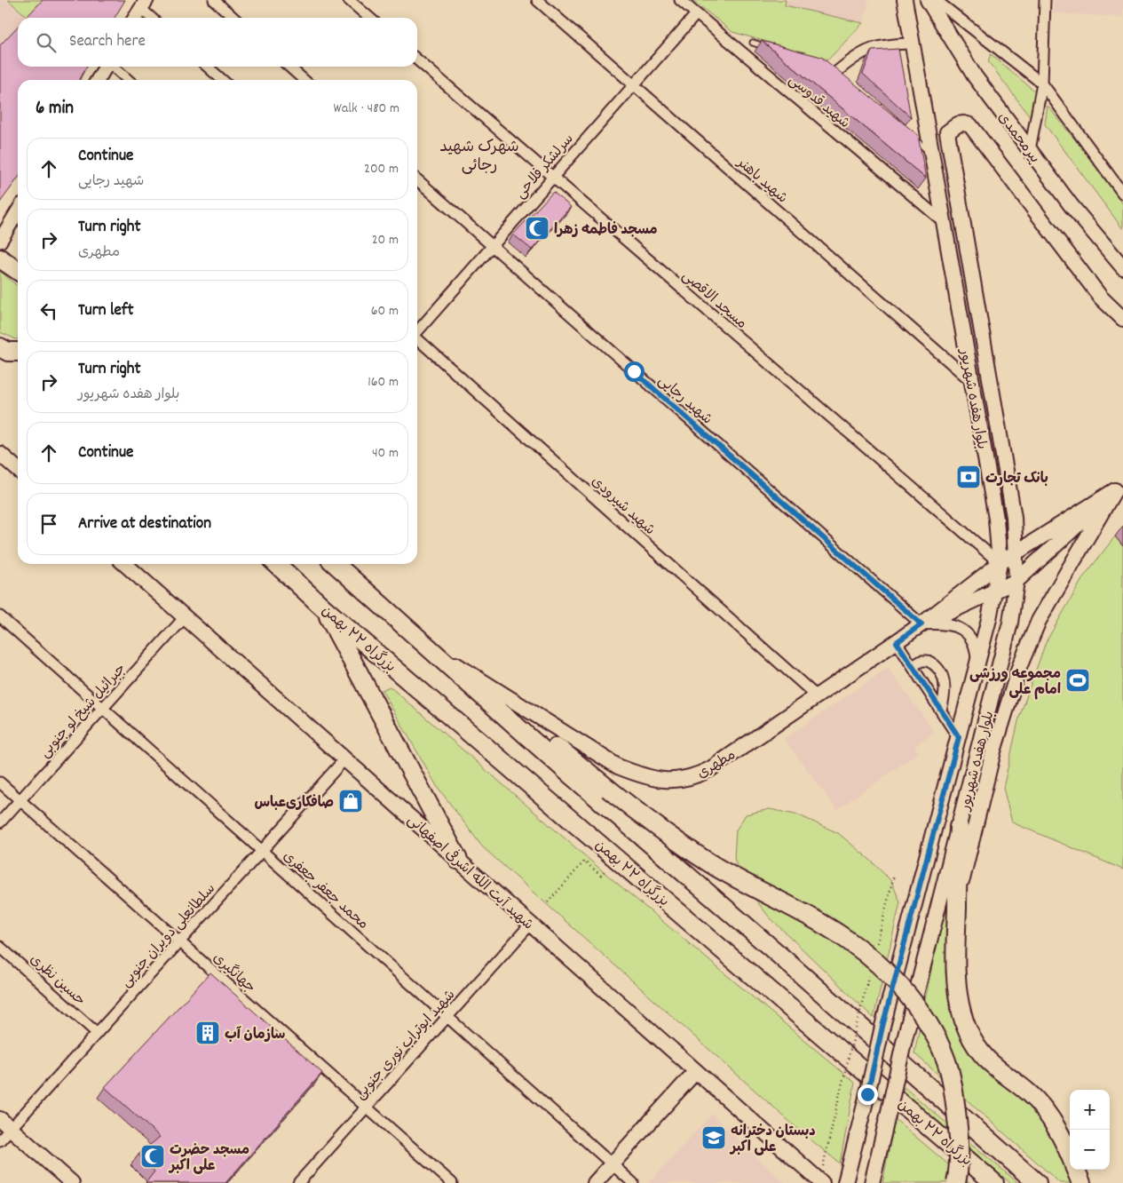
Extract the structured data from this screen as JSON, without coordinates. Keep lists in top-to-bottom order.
{
  "streets": {
    "highway": ["بزرگراه ۲۲ بهمن"],
    "main road": [
      "پیرمحمدی",
      "بلوار هفده شهریور",
      "مطهری",
      "شهید آیت الله اشرفی اصفهانی"
    ],
    "street": [
      "شهید قدوسی",
      "سرلشکر فلاحی",
      "شهید باهنر",
      "مسجد الاقصی",
      "شهید رجایی",
      "شهید شیرودی",
      "جبرائیل شیخ لو جنوبی",
      "محمد جعفر جعفری",
      "سلطانعلی دویران جنوبی",
      "جهانگیری",
      "حسین نظری",
      "شهید ابوتراب نوری جنوبی"
    ]
  },
  "crossings": [
    ["شهید قدوسی", "سرلشکر فلاحی"],
    ["شهید قدوسی", "بلوار هفده شهریور"],
    ["سرلشکر فلاحی", "شهید باهنر"],
    ["سرلشکر فلاحی", "مسجد الاقصی"],
    ["سرلشکر فلاحی", "شهید رجایی"],
    ["شهید باهنر", "بلوار هفده شهریور"],
    ["مسجد الاقصی", "بلوار هفده شهریور"],
    ["شهید رجایی", "مطهری"],
    ["شهید شیرودی", "مطهری"],
    ["جبرائیل شیخ لو جنوبی", "شهید آیت الله اشرفی اصفهانی"],
    ["جبرائیل شیخ لو جنوبی", "محمد جعفر جعفری"],
    ["جبرائیل شیخ لو جنوبی", "جهانگیری"],
    ["شهید آیت الله اشرفی اصفهانی", "سلطانعلی دویران جنوبی"],
    ["شهید آیت الله اشرفی اصفهانی", "شهید ابوتراب نوری جنوبی"],
    ["محمد جعفر جعفری", "سلطانعلی دویران جنوبی"],
    ["محمد جعفر جعفری", "شهید ابوتراب نوری جنوبی"],
    ["سلطانعلی دویران جنوبی", "جهانگیری"],
    ["سلطانعلی دویران جنوبی", "حسین نظری"],
    ["جهانگیری", "شهید ابوتراب نوری جنوبی"]
  ],
  "districts": ["شهرک شهید رجائی"],
  "places": {
    "mosque": ["مسجد فاطمه زهرا", "مسجد حضرت علی اکبر"],
    "bank": ["بانک تجارت"],
    "sports": ["مجموعه ورزشی امام علی"],
    "shop": ["صافکاری‌عباس"],
    "building": ["سازمان آب"],
    "school or university": ["دبستان دخترانه علی اکبر"]
  },
  "page": {
    "search": "Search here",
    "heading": ["6 min", "Walk · 480 m"],
    "list": [
      ["Continue", "شهید رجایی", "200 m"],
      ["Turn right", "مطهری", "20 m"],
      ["Turn left", "60 m"],
      ["Turn right", "بلوار هفده شهریور", "160 m"],
      ["Continue", "40 m"],
      "Arrive at destination"
    ],
    "map_buttons": ["+", "−"]
  }
}
